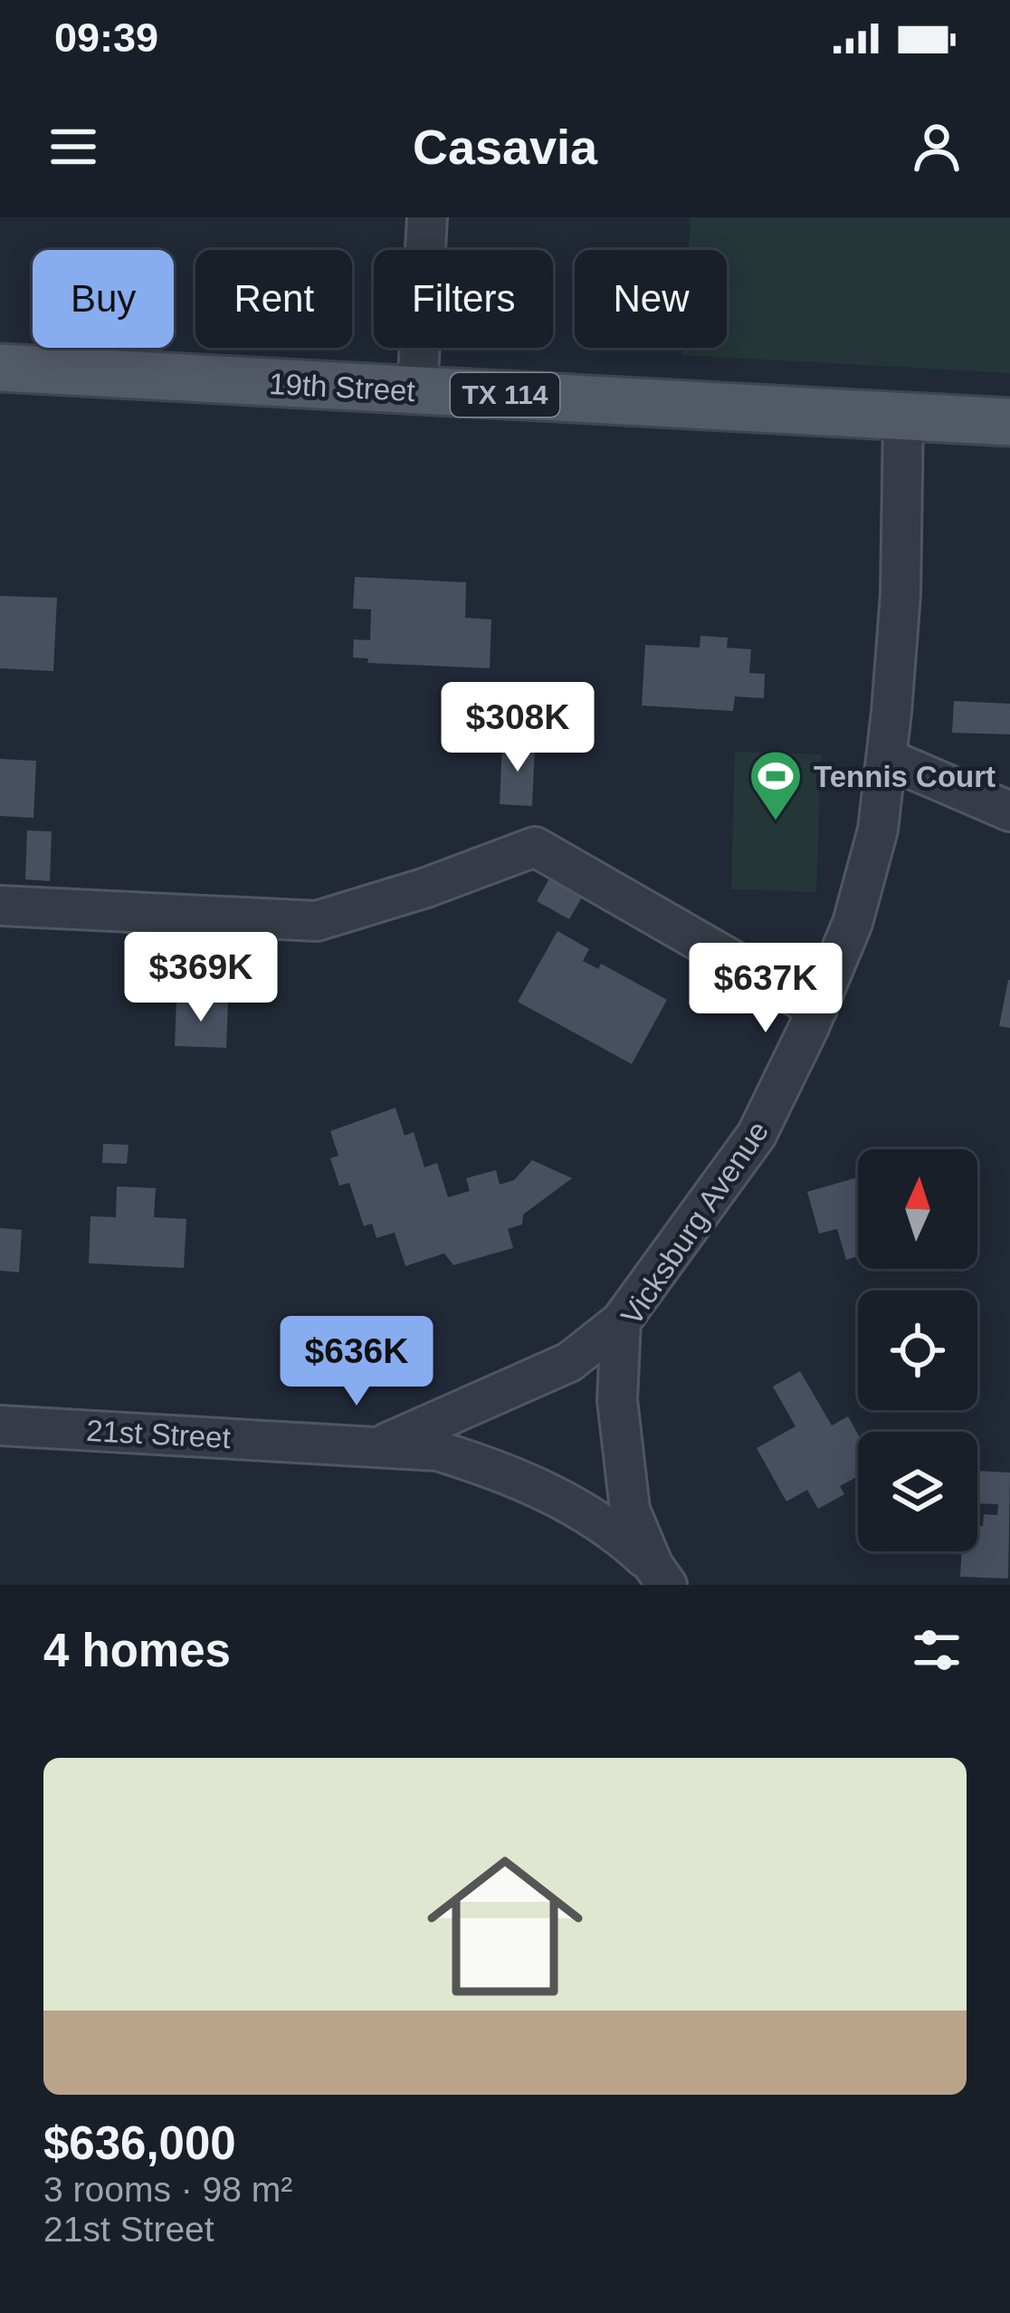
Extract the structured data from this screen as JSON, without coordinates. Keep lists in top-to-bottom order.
{
  "streets": {
    "main road": ["19th Street", "TX 114"],
    "street": ["Vicksburg Avenue", "21st Street"]
  },
  "crossings": [
    ["19th Street", "Vicksburg Avenue"],
    ["Vicksburg Avenue", "21st Street"]
  ],
  "places": {
    "sports": ["Tennis Court"]
  },
  "north": "top",
  "page": {
    "status": "09:39",
    "header": "Casavia",
    "chip": [
      "Buy",
      "Rent",
      "Filters",
      "New"
    ],
    "price": [
      "$308K",
      "$369K",
      "$637K",
      "$636K"
    ],
    "heading": "4 homes",
    "list": [
      {
        "name": "$636,000",
        "note": "3 rooms · 98 m² · 21st Street"
      }
    ]
  }
}
